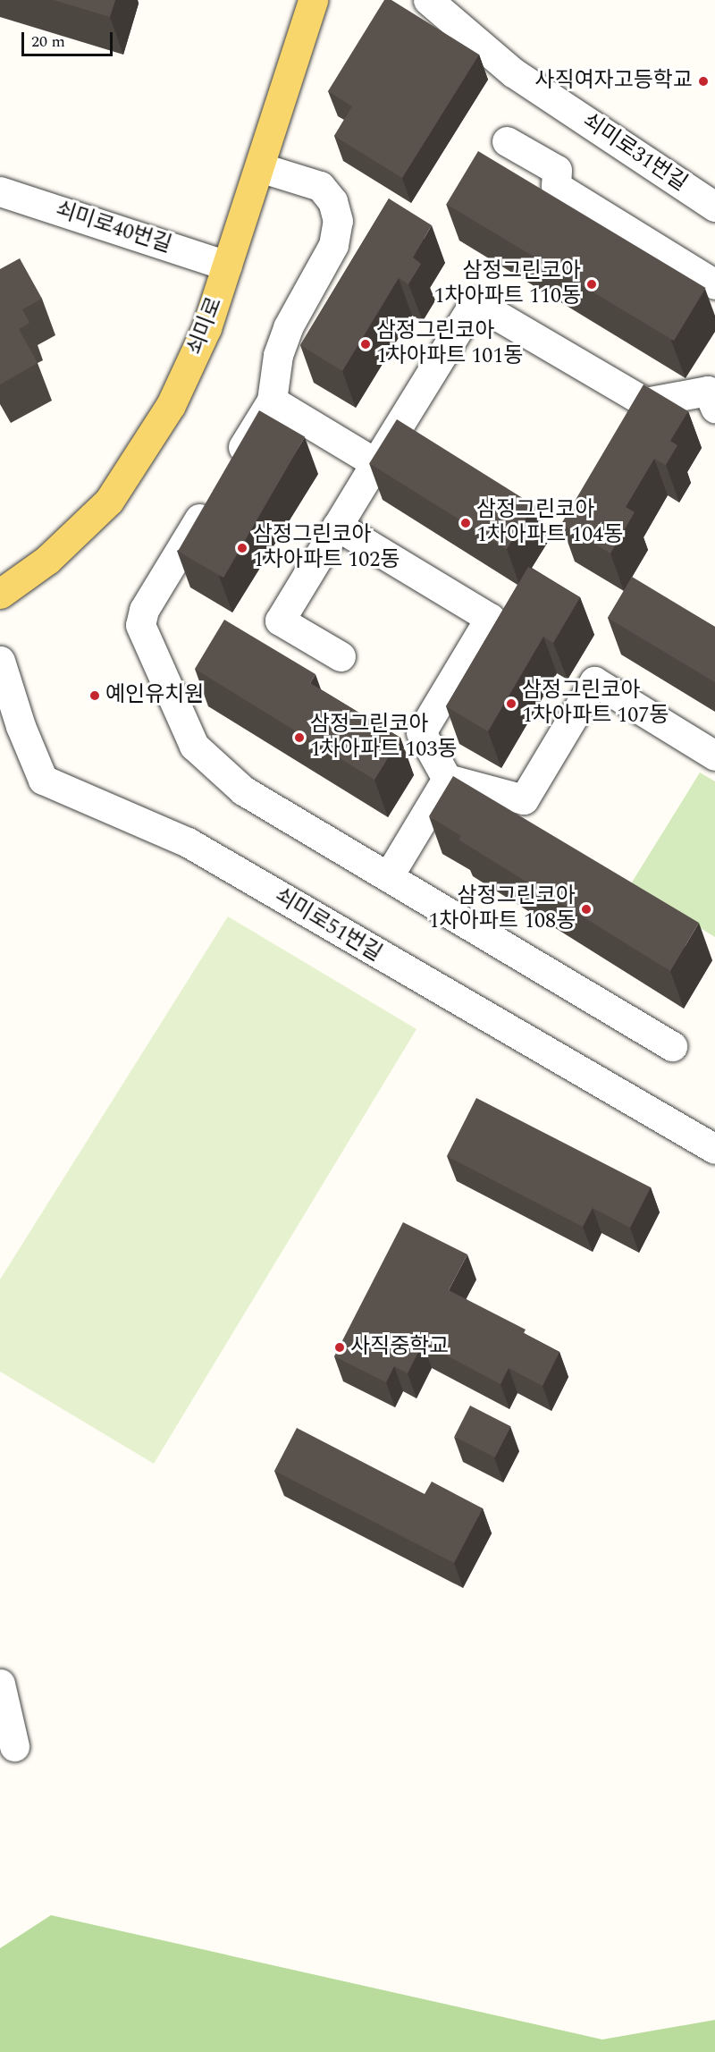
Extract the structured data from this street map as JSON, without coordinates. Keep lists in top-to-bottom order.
{
  "streets": {
    "main road": ["쇠미로"],
    "street": ["쇠미로31번길", "쇠미로40번길", "쇠미로51번길"]
  },
  "crossings": [
    ["쇠미로40번길", "쇠미로"]
  ],
  "places": [
    "사직여자고등학교",
    "삼정그린코아 1차아파트 110동",
    "삼정그린코아 1차아파트 101동",
    "삼정그린코아 1차아파트 104동",
    "삼정그린코아 1차아파트 102동",
    "예인유치원",
    "삼정그린코아 1차아파트 107동",
    "삼정그린코아 1차아파트 103동",
    "삼정그린코아 1차아파트 108동",
    "사직중학교"
  ],
  "scale_bar": "20 m"
}
